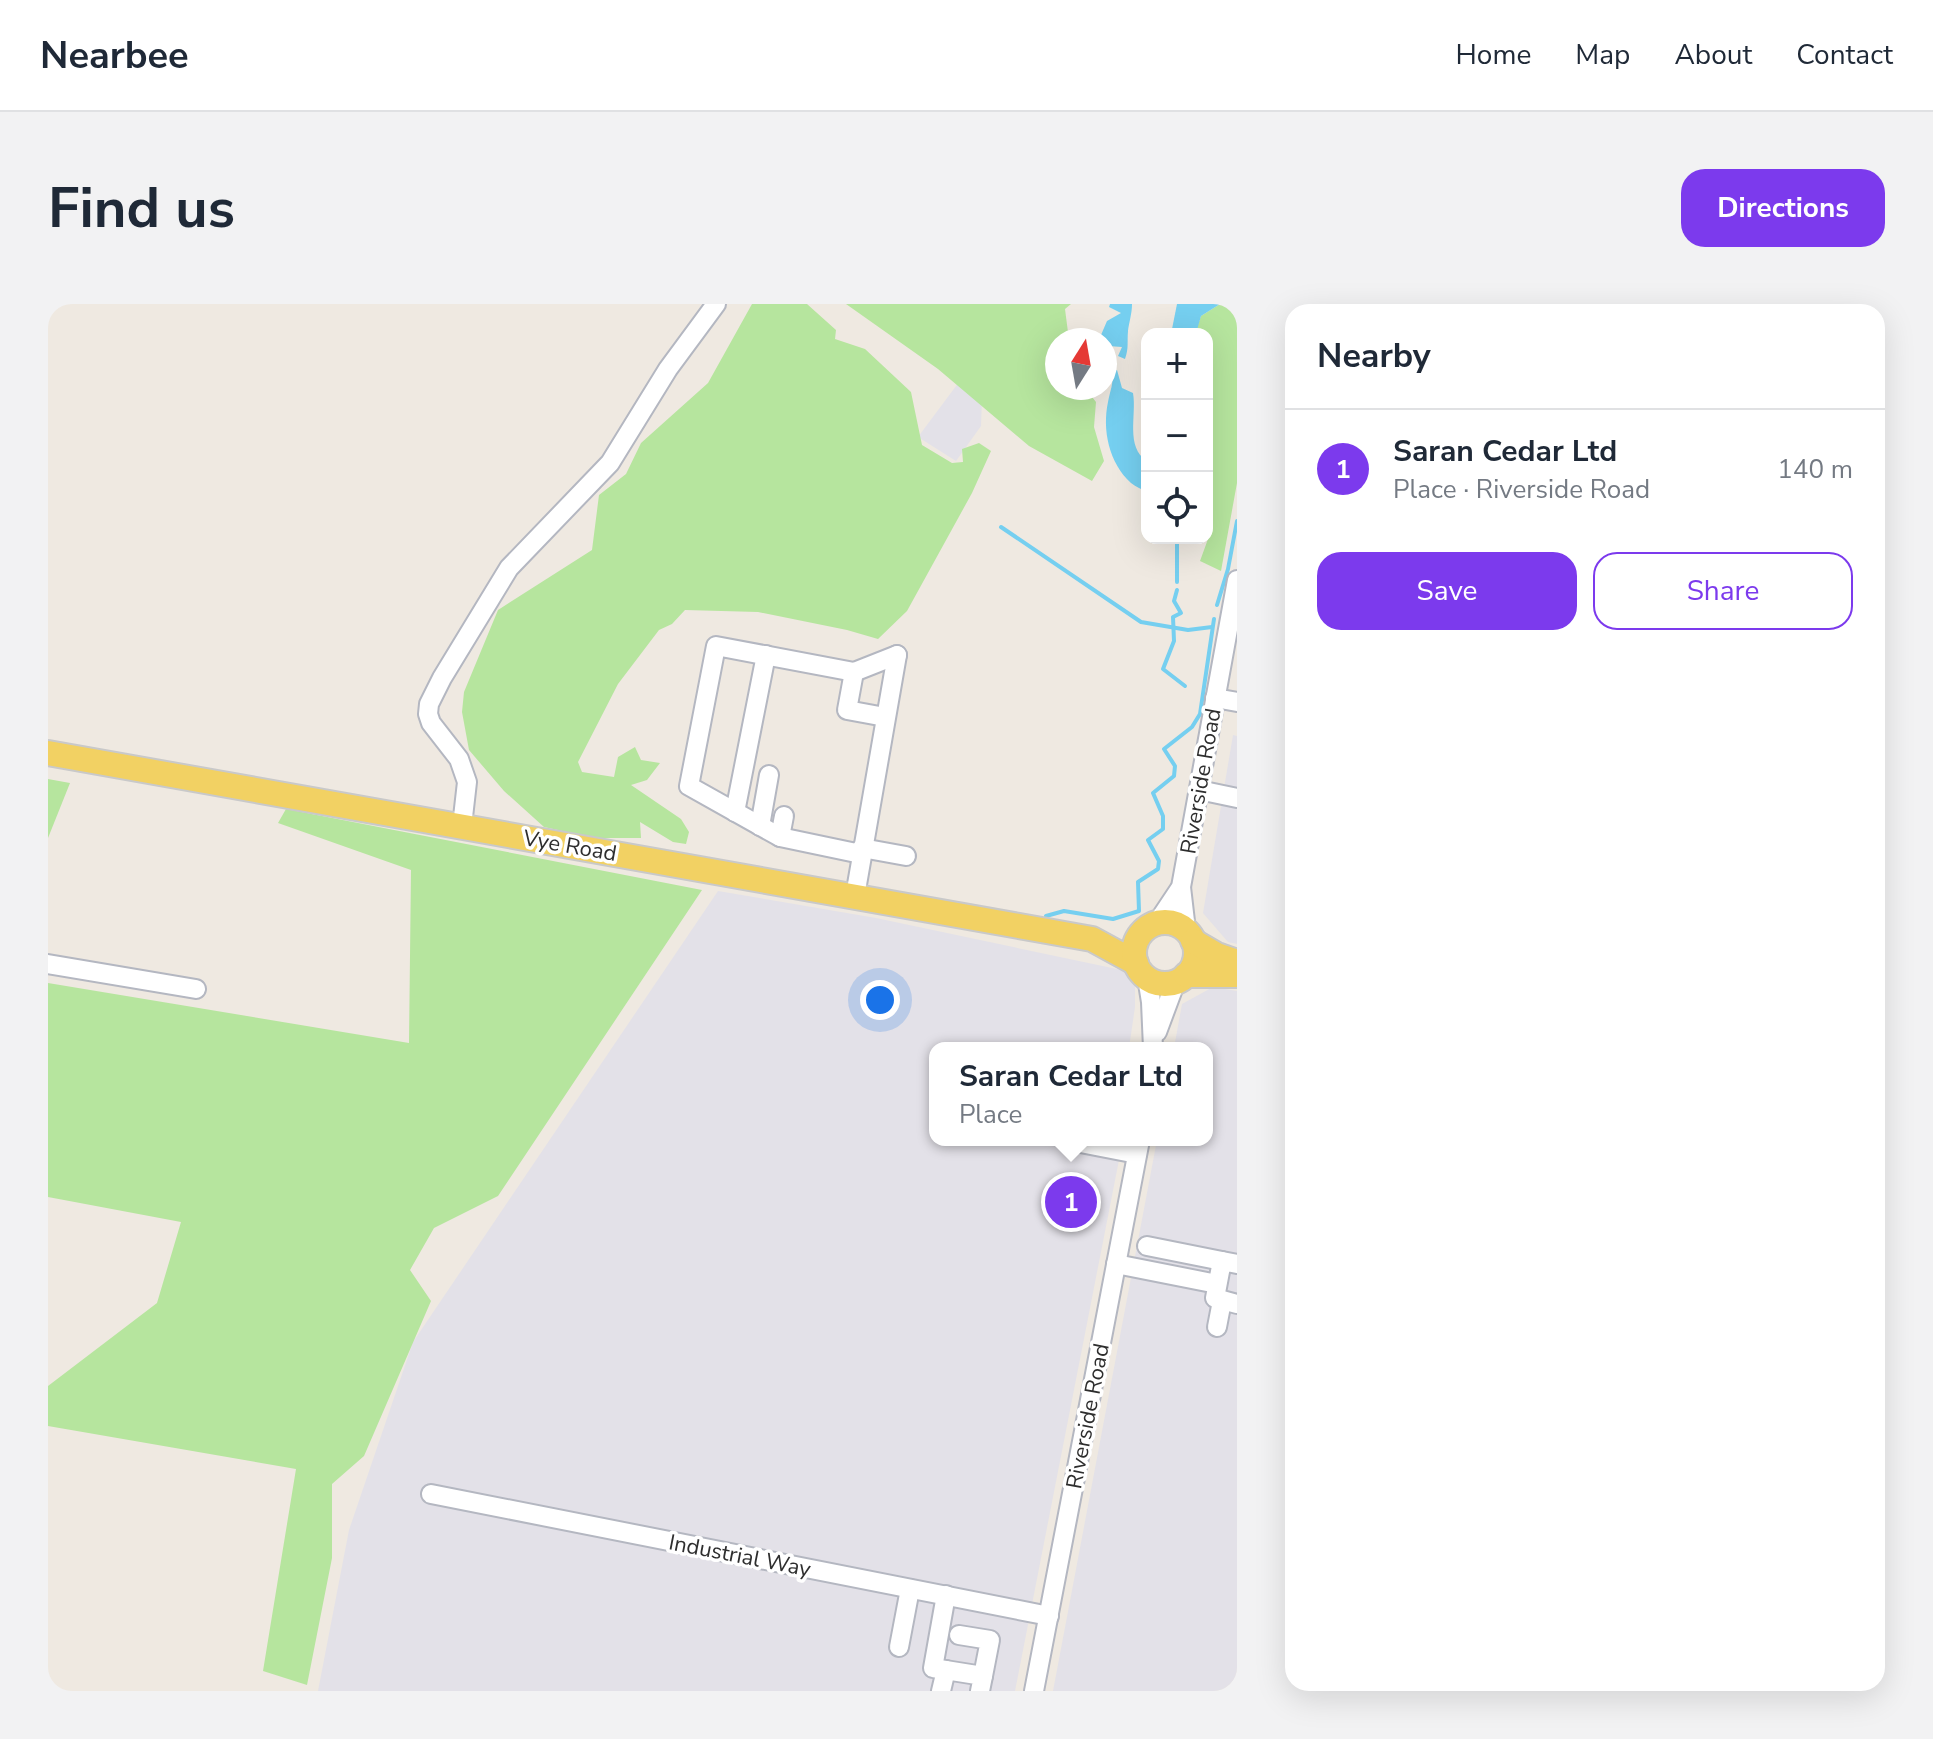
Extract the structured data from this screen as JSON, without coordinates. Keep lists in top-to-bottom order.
{
  "streets": {
    "main road": ["Vye Road"],
    "street": ["Riverside Road", "Industrial Way"]
  },
  "crossings": [
    ["Riverside Road", "Vye Road"],
    ["Riverside Road", "Industrial Way"]
  ],
  "north": "top",
  "page": {
    "header": "Nearbee",
    "nav": [
      "Home",
      "Map",
      "About",
      "Contact"
    ],
    "buttons": [
      "Directions",
      ["Save", "Share"]
    ],
    "title": "Find us",
    "heading": "Nearby",
    "map_buttons": ["+", "−"],
    "list": [
      {
        "mark": "1",
        "name": "Saran Cedar Ltd",
        "note": "Place · Riverside Road",
        "value": "140 m"
      }
    ],
    "popup": ["Saran Cedar Ltd", "Place"],
    "pins": "1"
  }
}
